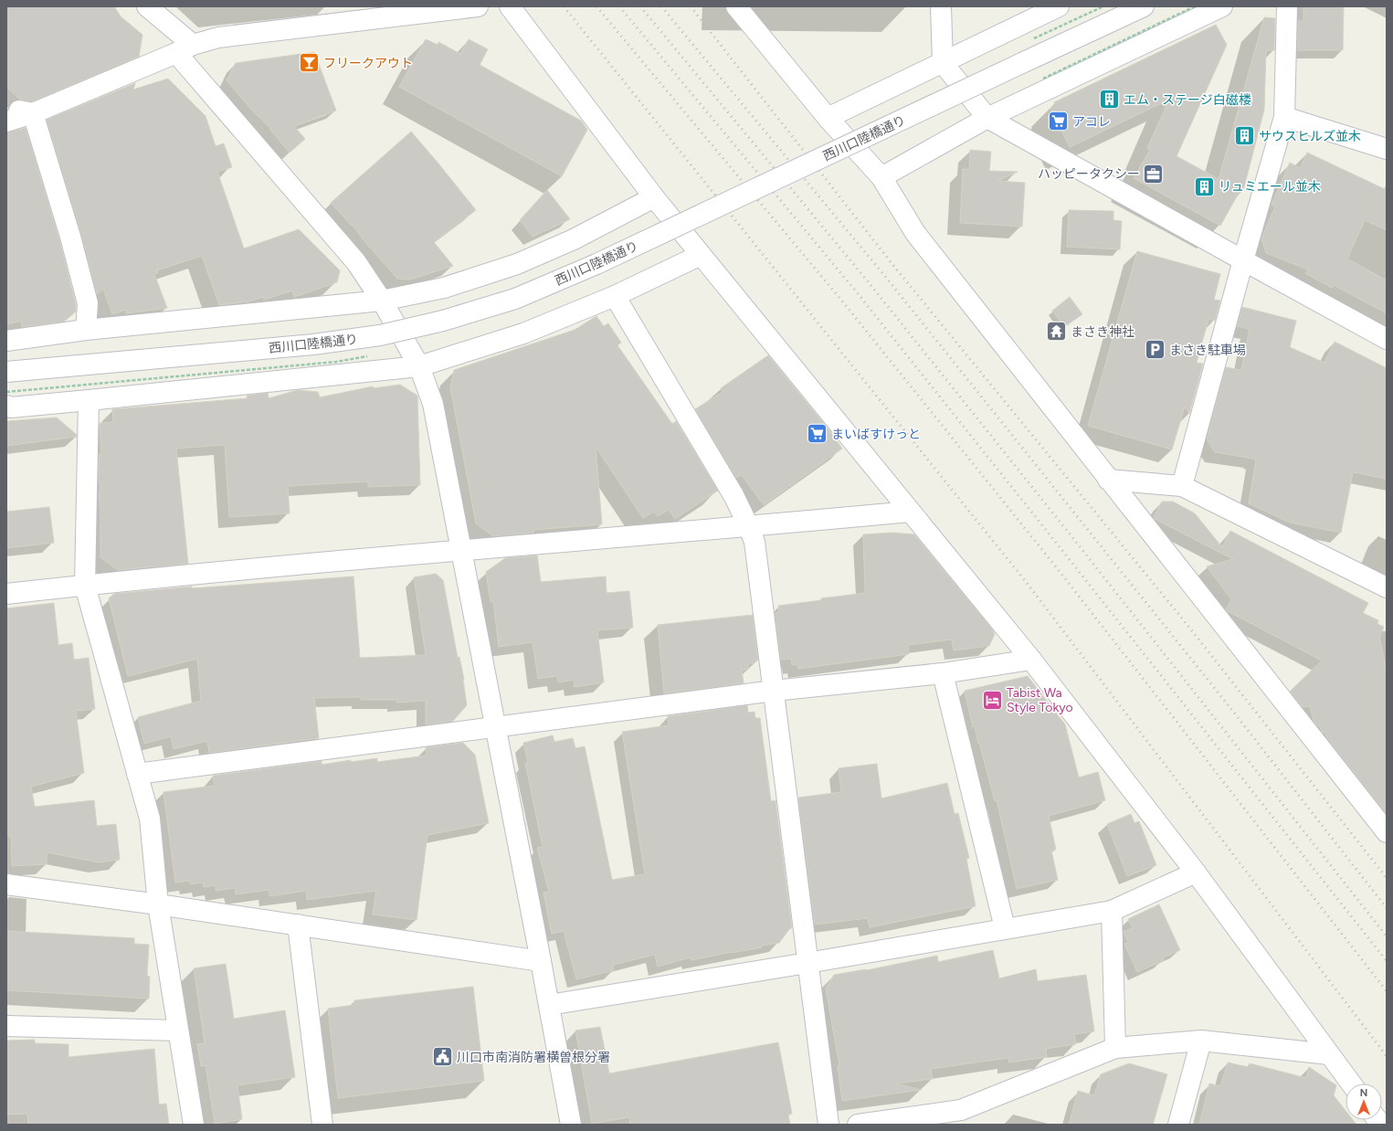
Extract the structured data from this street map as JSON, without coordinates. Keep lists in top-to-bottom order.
{
  "streets": {
    "street": ["西川口陸橋通り"]
  },
  "places": {
    "bar": ["フリークアウト"],
    "building": ["エム・ステージ白磁楼", "サウスヒルズ並木", "リュミエール並木"],
    "supermarket": ["アコレ", "まいばすけっと"],
    "office": ["ハッピータクシー"],
    "temple": ["まさき神社"],
    "parking": ["まさき駐車場"],
    "hotel": ["Tabist Wa Style Tokyo"],
    "public building": ["川口市南消防署横曽根分署"]
  },
  "north": "top"
}
